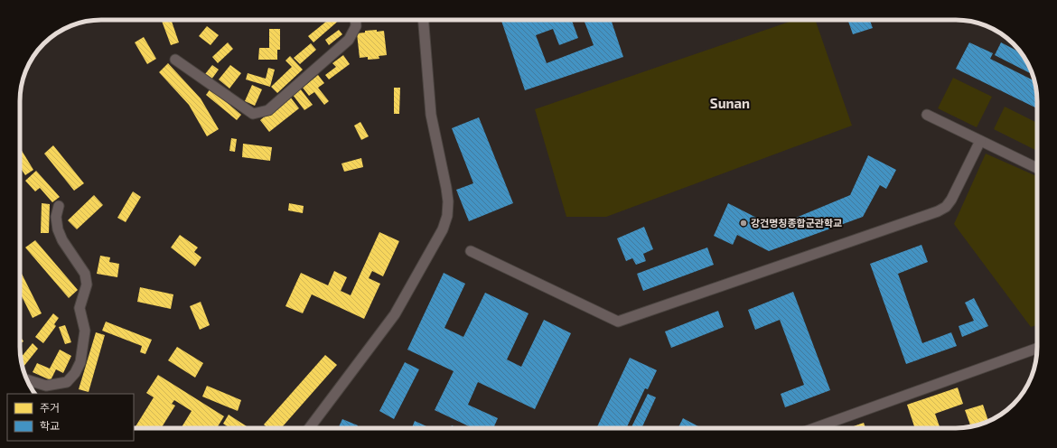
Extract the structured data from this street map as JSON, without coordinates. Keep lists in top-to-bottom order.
{
  "districts": ["Sunan"],
  "places": ["강건명칭종합군관학교"],
  "legend": ["주거", "학교"]
}
